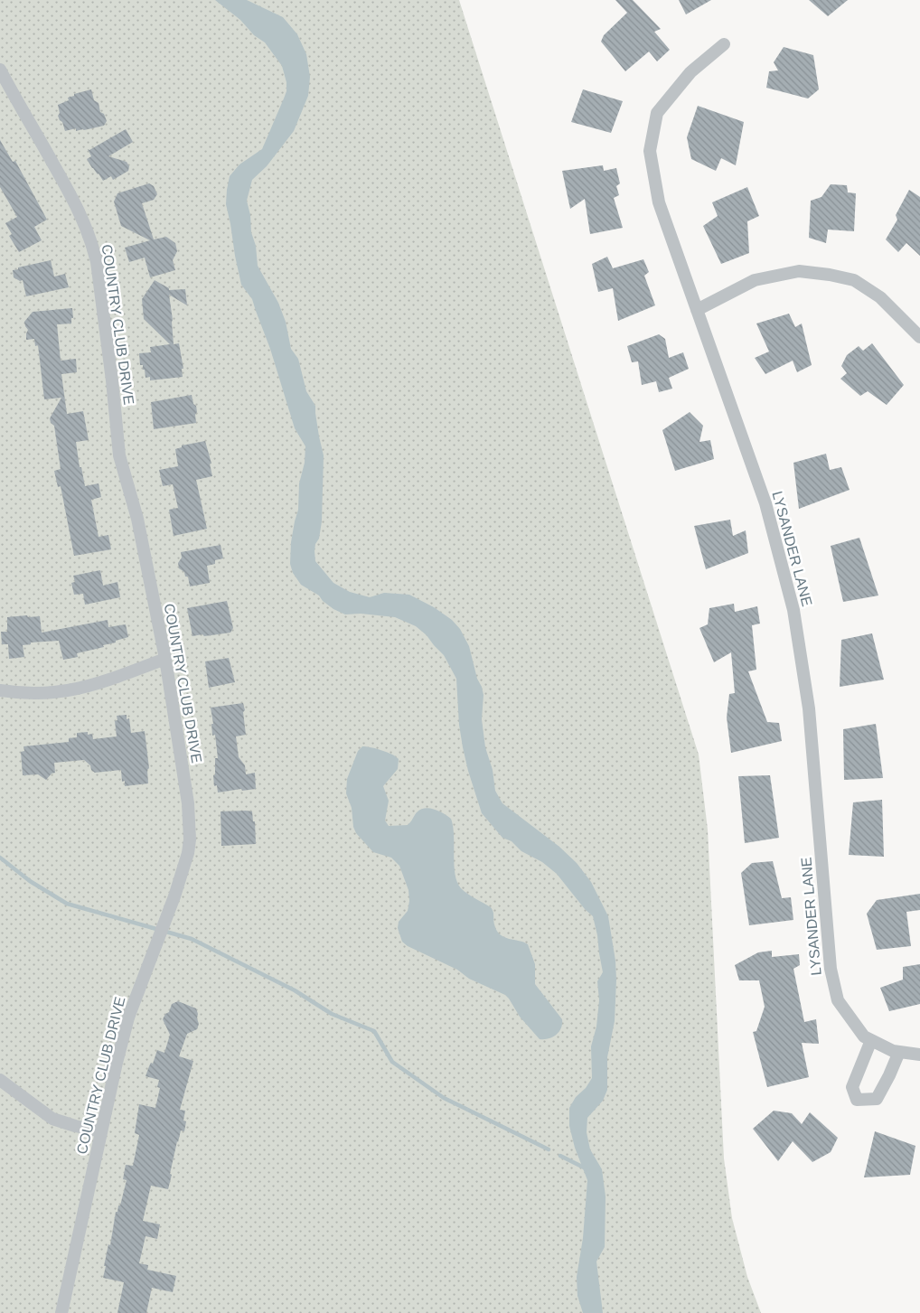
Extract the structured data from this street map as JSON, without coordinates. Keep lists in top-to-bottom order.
{
  "streets": {
    "street": ["COUNTRY CLUB DRIVE", "LYSANDER LANE"]
  }
}
